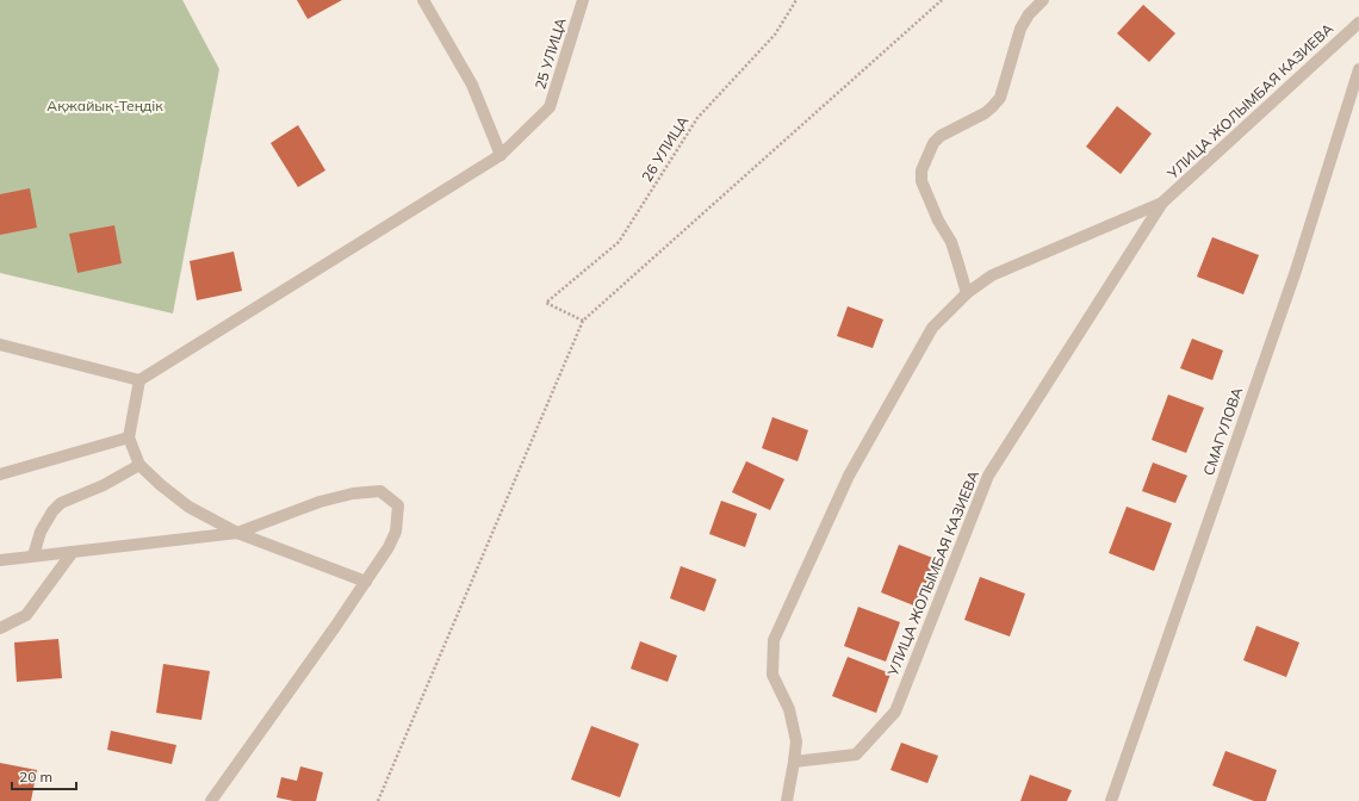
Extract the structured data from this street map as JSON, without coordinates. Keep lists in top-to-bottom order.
{
  "streets": {
    "street": ["25 УЛИЦА", "УЛИЦА ЖОЛЫМБАЯ КАЗИЕВА", "СМАГУЛОВА"],
    "path": ["26 УЛИЦА"]
  },
  "parks": ["Ақжайық-Теңдік"],
  "scale_bar": "20 m"
}
